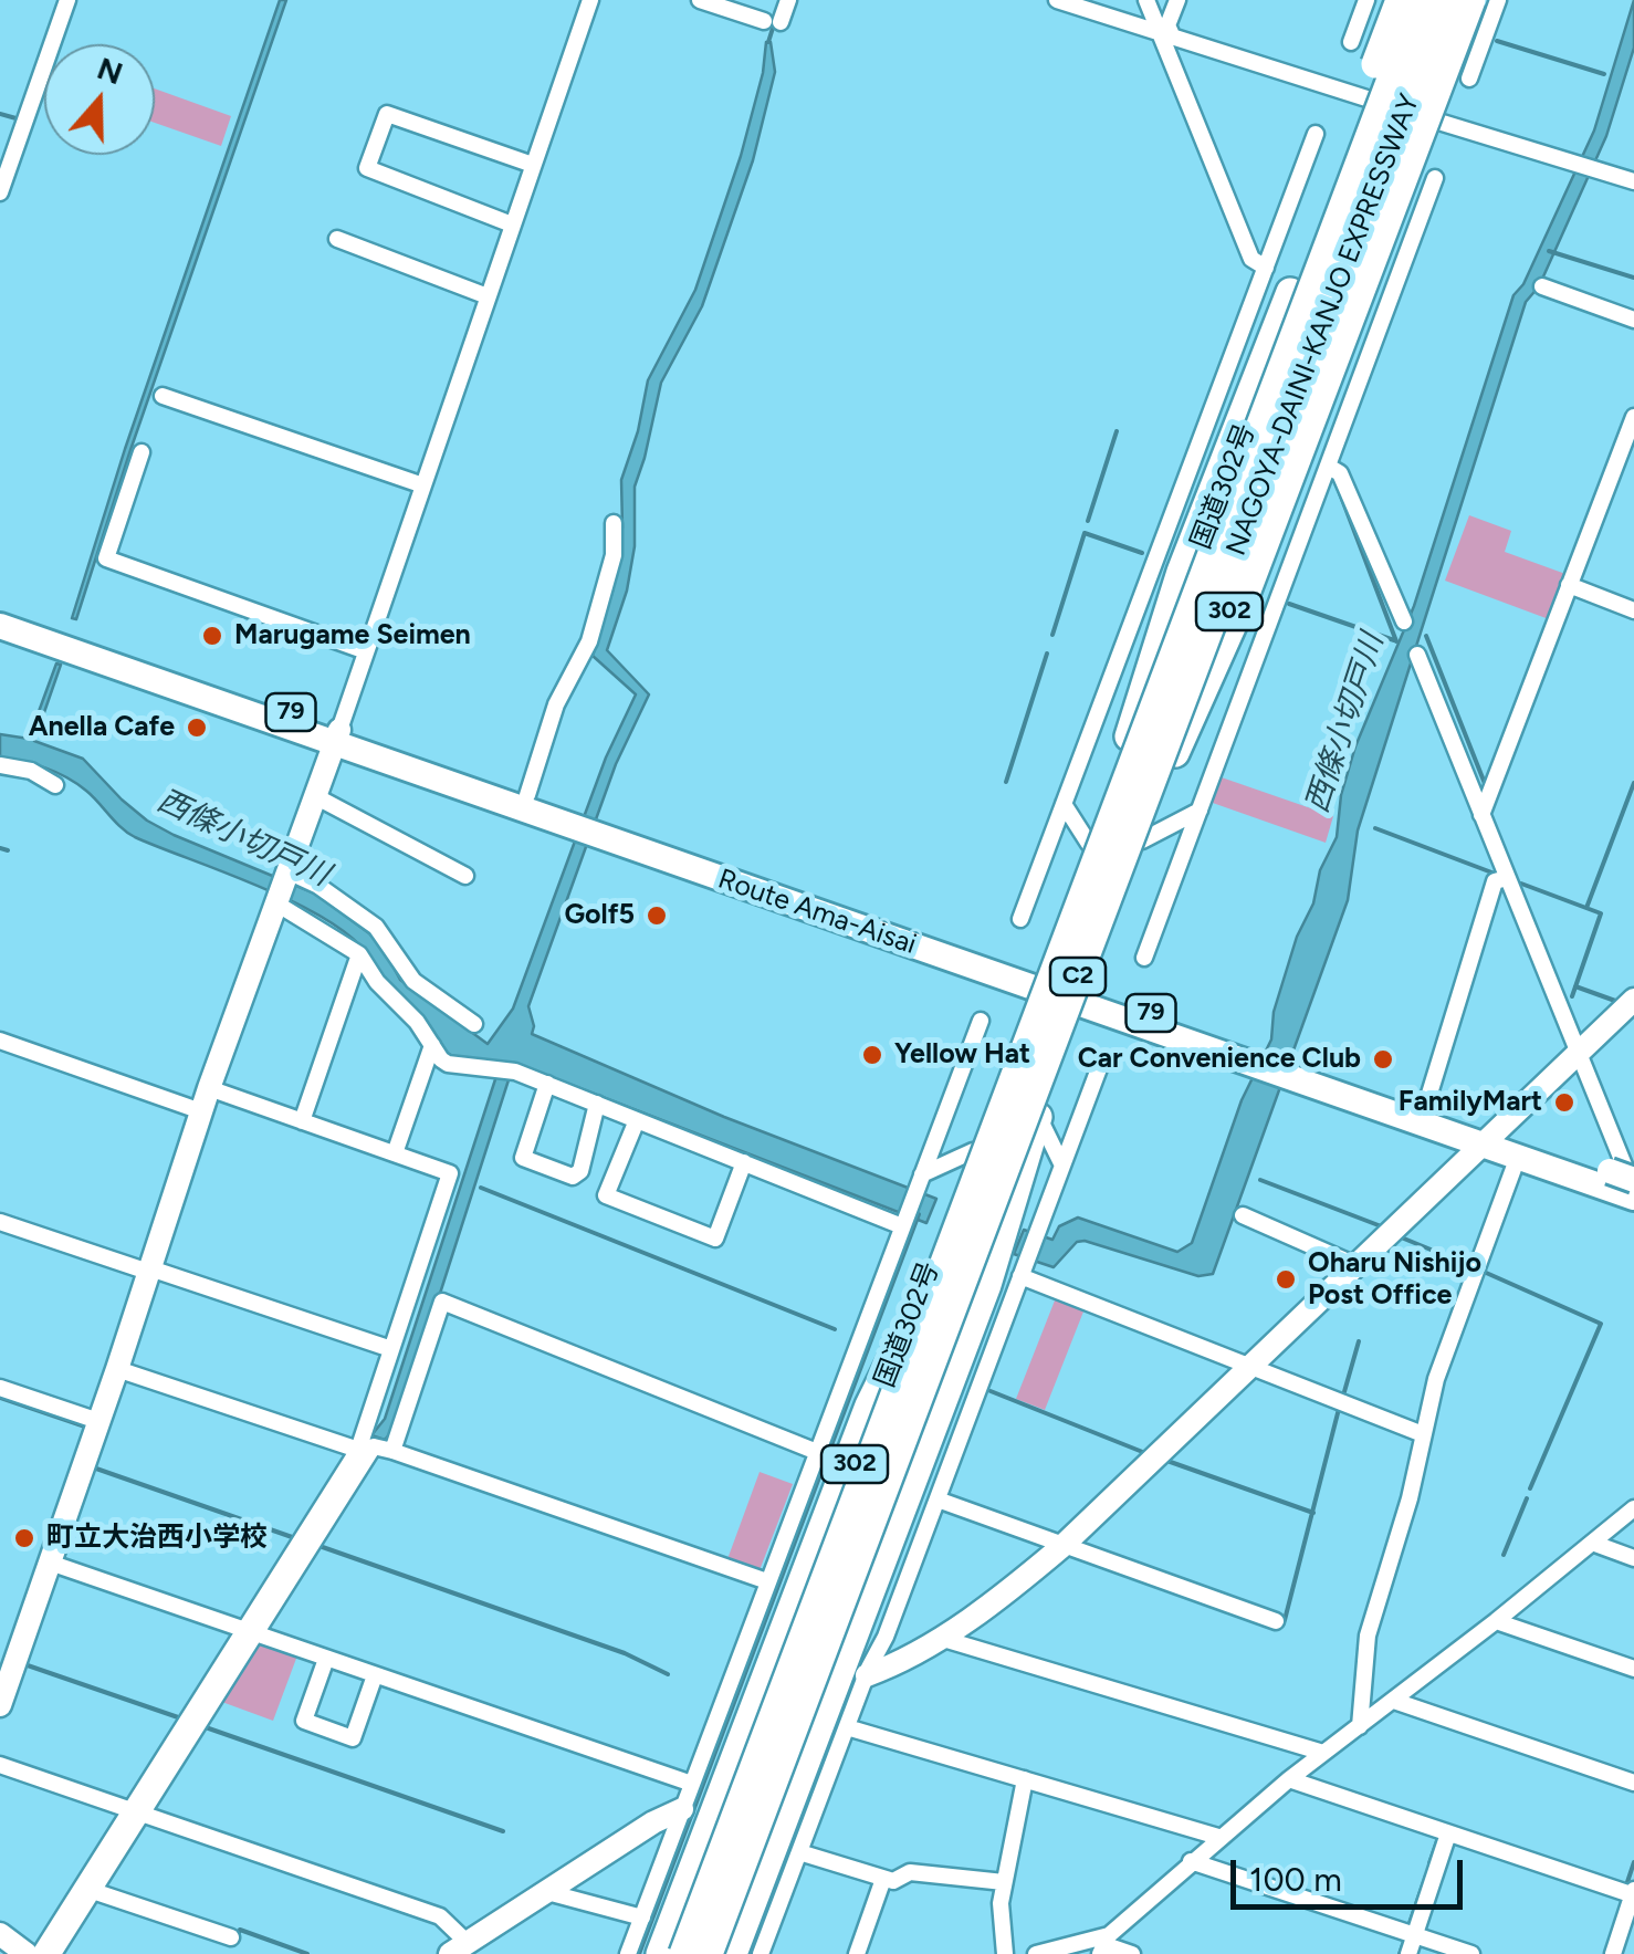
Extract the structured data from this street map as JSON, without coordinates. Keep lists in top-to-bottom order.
{
  "streets": {
    "highway": [
      "NAGOYA-DAINI-KANJO EXPRESSWAY",
      "国道302号",
      "302",
      "C2"
    ],
    "main road": ["79", "Route Ama-Aisai"]
  },
  "crossings": [
    ["国道302号", "302"],
    ["国道302号", "Route Ama-Aisai"]
  ],
  "water": ["西條小切戸川"],
  "places": [
    "Marugame Seimen",
    "Anella Cafe",
    "Golf5",
    "Yellow Hat",
    "Car Convenience Club",
    "FamilyMart",
    "Oharu Nishijo Post Office",
    "町立大治西小学校"
  ],
  "scale_bar": "100 m",
  "north": "top"
}
